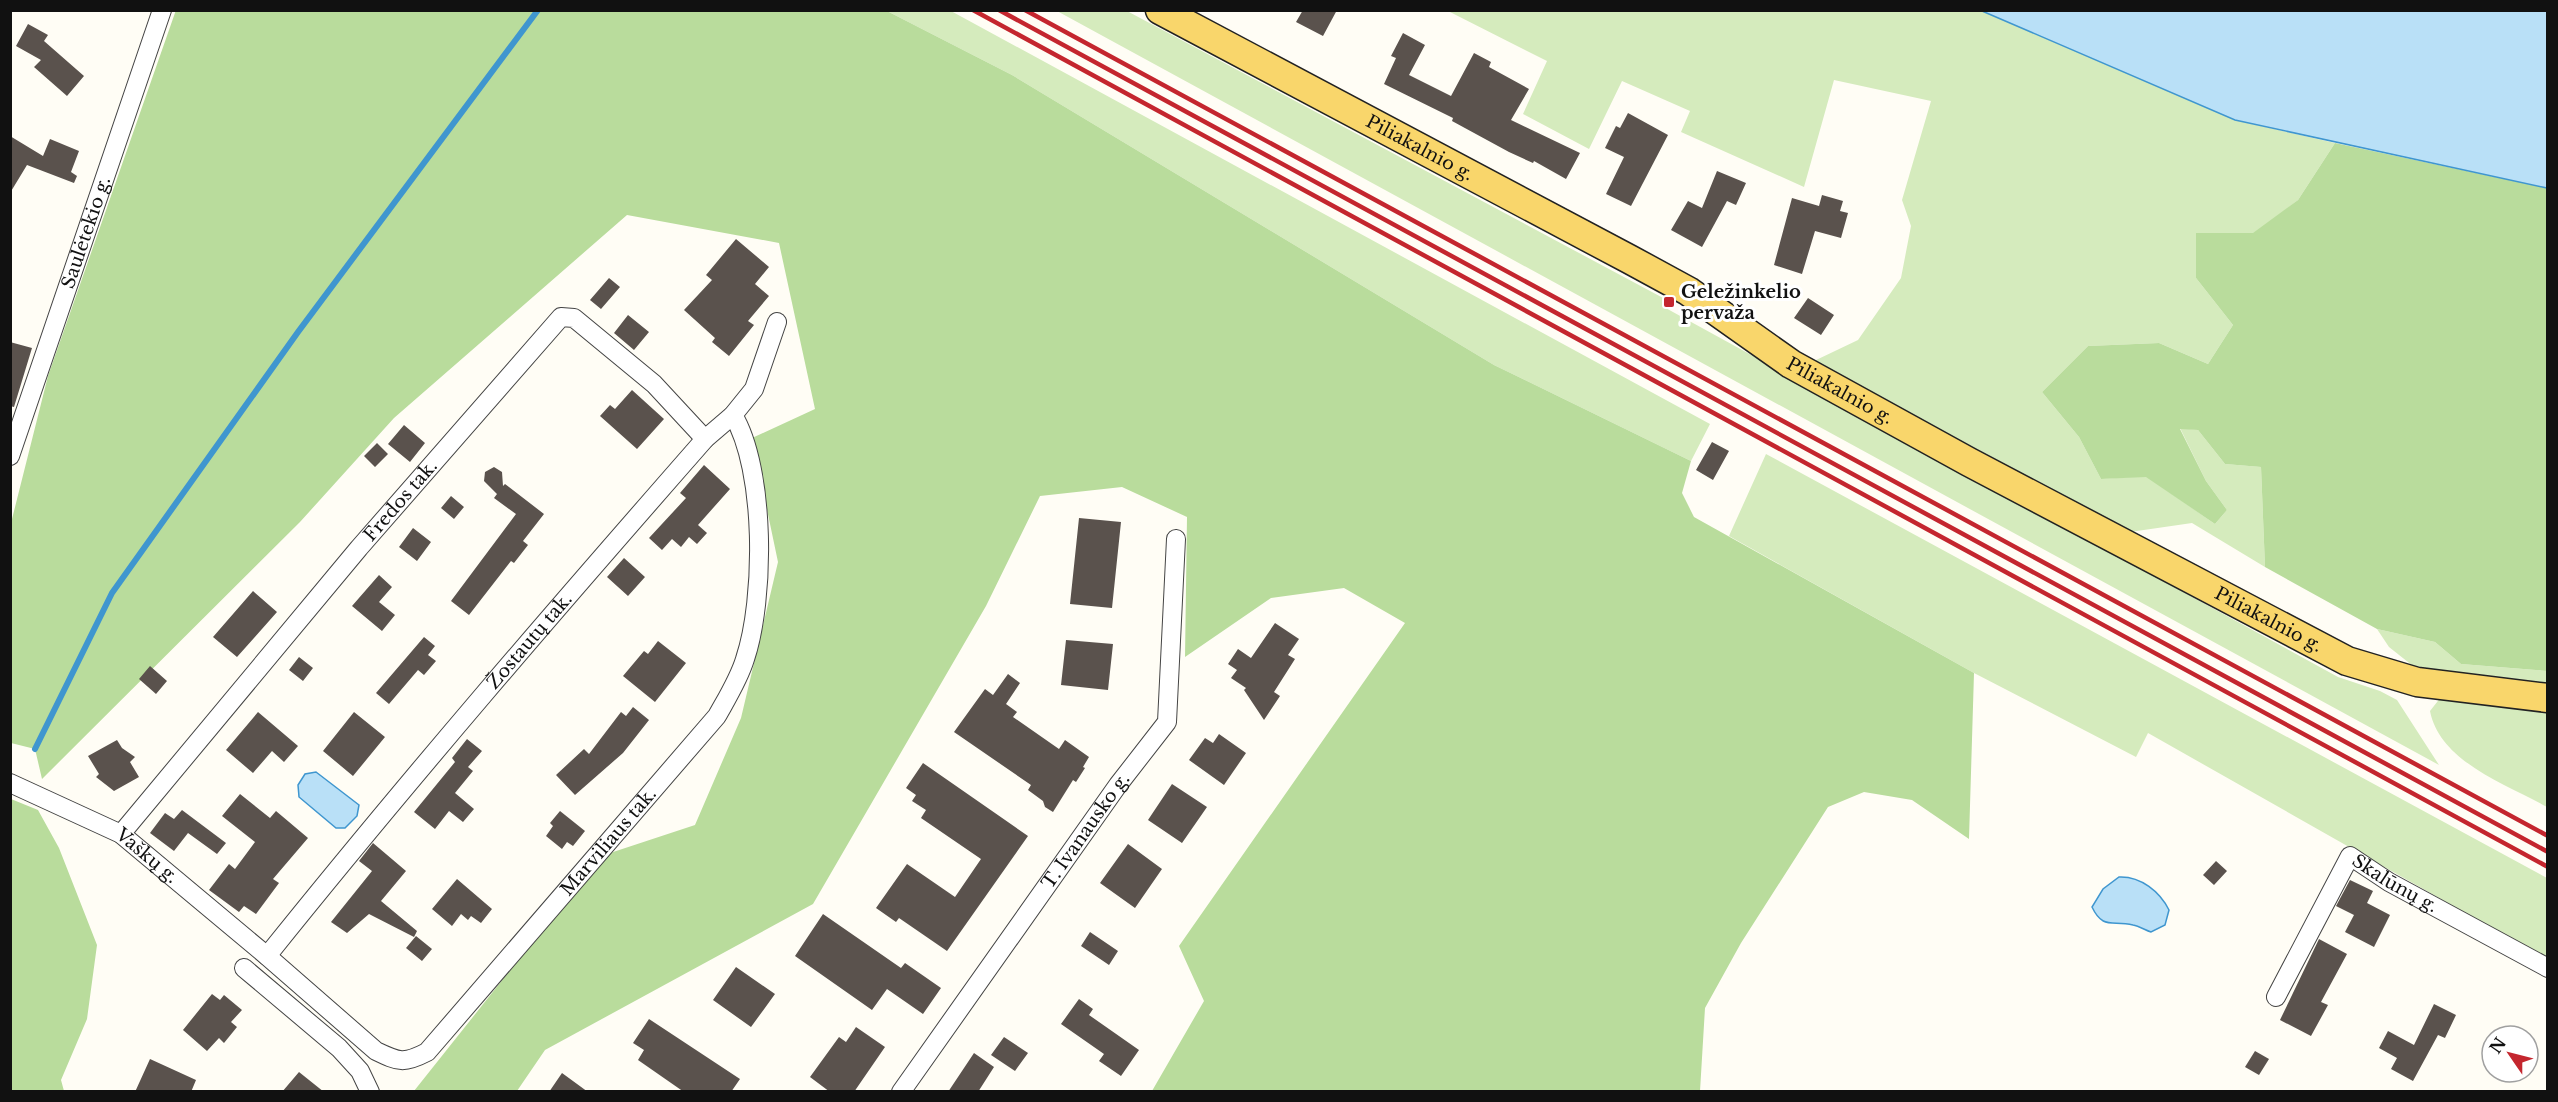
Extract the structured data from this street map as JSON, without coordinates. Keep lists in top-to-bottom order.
{
  "streets": {
    "main road": ["Piliakalnio g."],
    "street": [
      "Saulėtekio g.",
      "Fredos tak.",
      "Žostautų tak.",
      "T. Ivanausko g.",
      "Marviliaus tak.",
      "Vaškų g.",
      "Skalūnų g."
    ]
  },
  "crossings": [
    ["Fredos tak.", "Žostautų tak."],
    ["Fredos tak.", "Vaškų g."],
    ["Žostautų tak.", "Marviliaus tak."],
    ["Žostautų tak.", "Vaškų g."],
    ["Marviliaus tak.", "Vaškų g."]
  ],
  "places": {
    "transit": ["Geležinkelio pervaža"]
  },
  "north": "top left"
}
